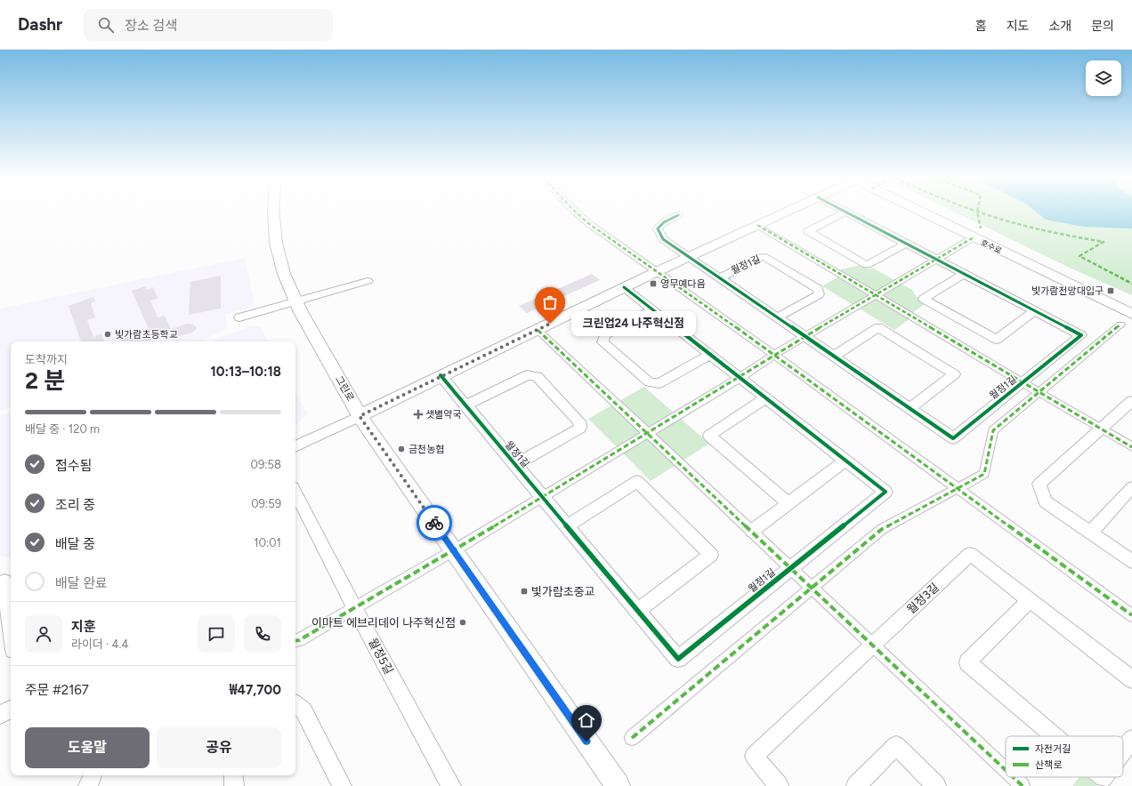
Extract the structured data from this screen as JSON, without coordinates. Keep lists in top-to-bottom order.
{
  "streets": {
    "street": [
      "호수로",
      "월정1길",
      "그린로",
      "월정3길",
      "월정5길"
    ]
  },
  "places": {
    "transit": ["영무예다음", "빛가람전망대입구", "빛가람초중교"],
    "other": [
      "크린업24 나주혁신점",
      "빛가람초등학교",
      "금천농협",
      "이마트 에브리데이 나주혁신점"
    ],
    "health": ["샛별약국"]
  },
  "legend": ["자전거길", "산책로"],
  "page": {
    "header": "Dashr",
    "search": "장소 검색",
    "nav": [
      "홈",
      "지도",
      "소개",
      "문의"
    ],
    "bubble": "크린업24 나주혁신점",
    "heading": ["2 분", "도착까지", "10:13–10:18"],
    "panel": [
      "지훈",
      "라이더 · 4.4",
      "주문 #2167",
      "₩47,700"
    ],
    "bar": "배달 중 · 120 m",
    "list": [
      ["접수됨", "09:58"],
      ["조리 중", "09:59"],
      ["배달 중", "10:01"],
      "배달 완료"
    ],
    "buttons": ["도움말", "공유"]
  }
}
